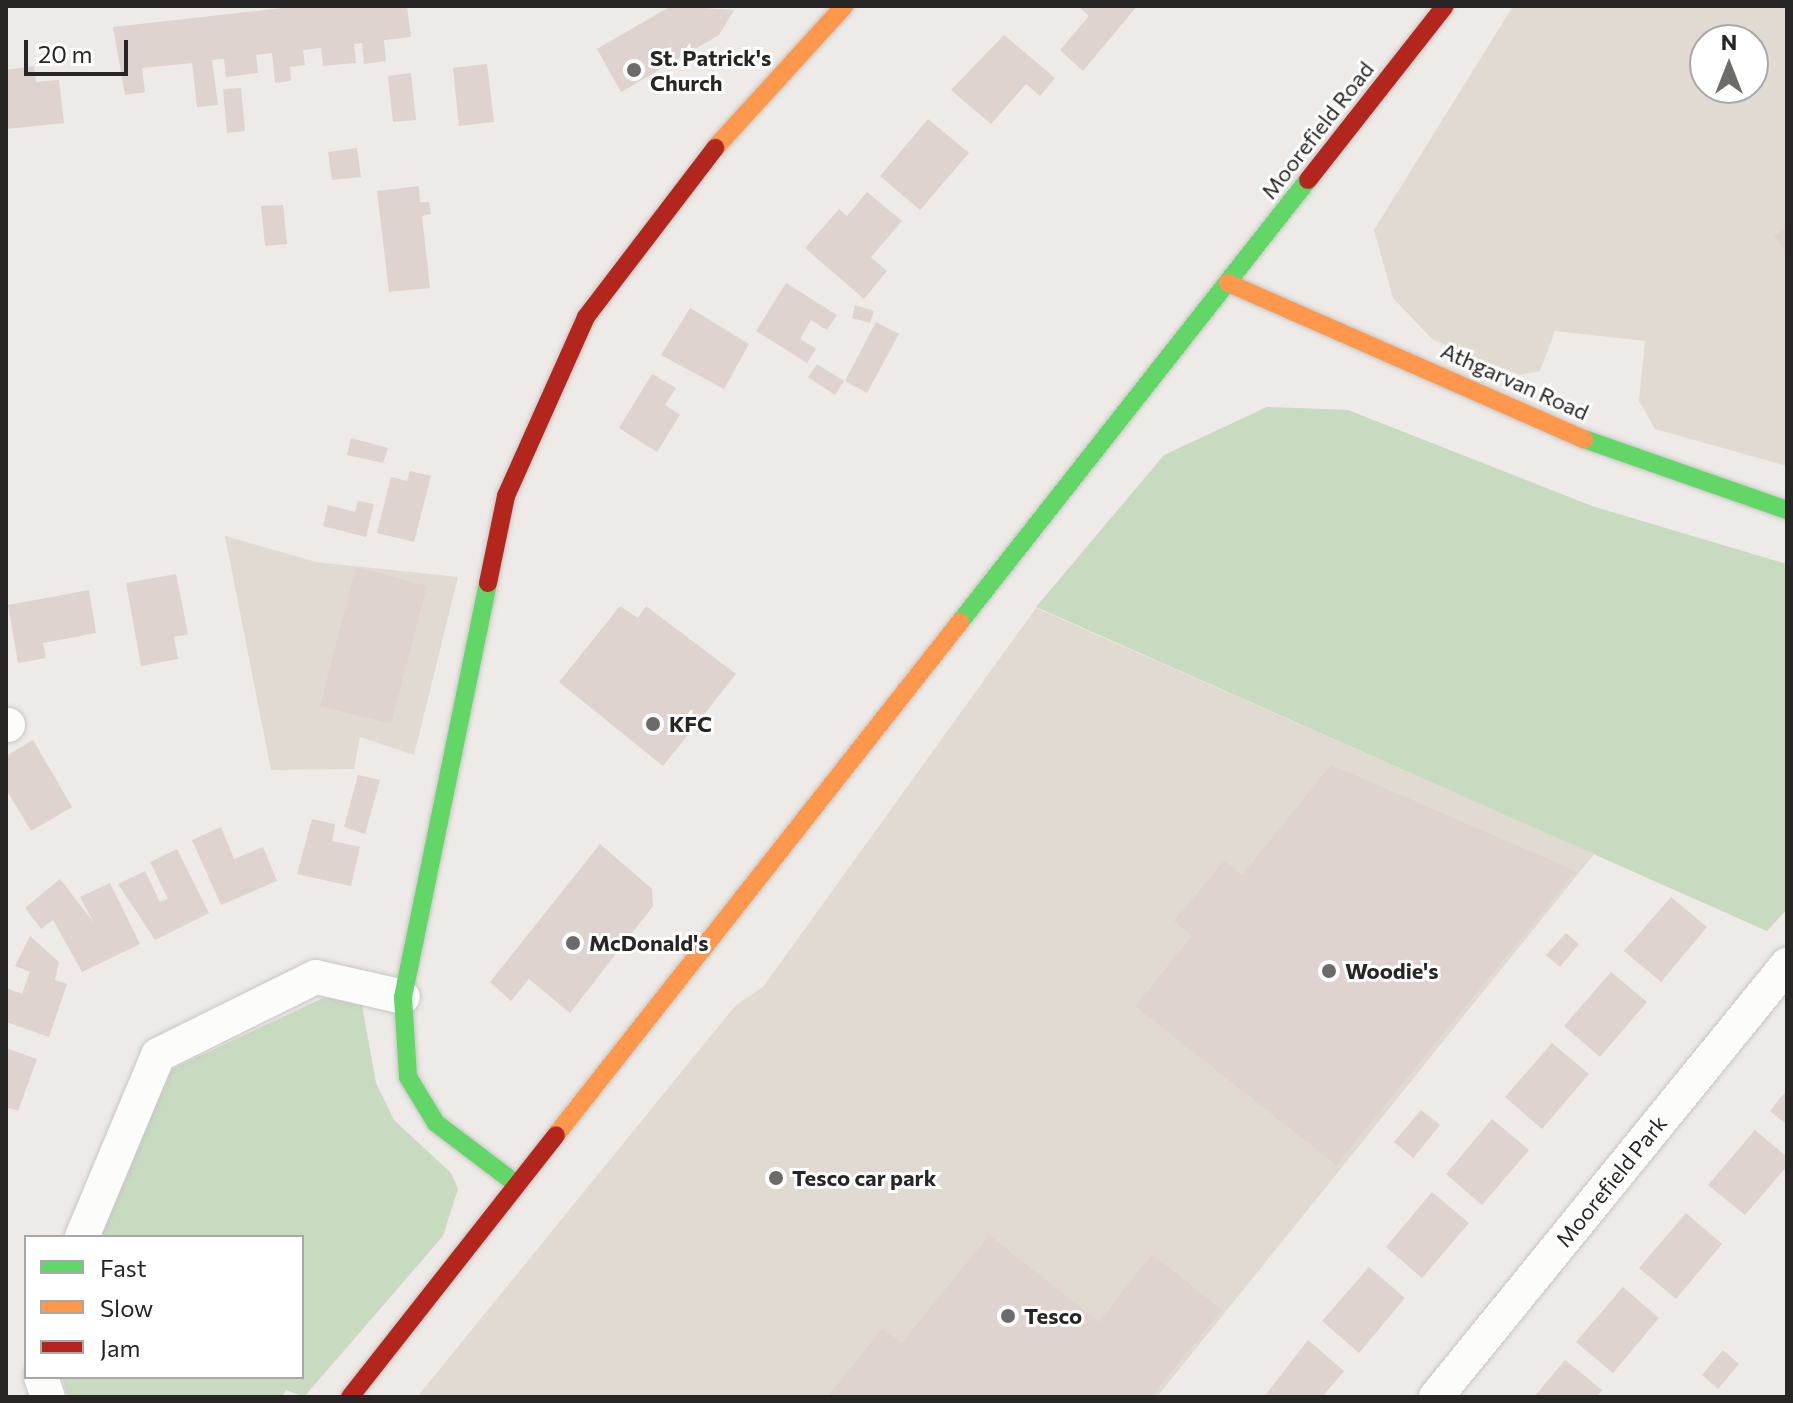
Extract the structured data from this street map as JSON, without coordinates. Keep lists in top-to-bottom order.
{
  "streets": {
    "main road": ["Moorefield Road", "Athgarvan Road"],
    "street": ["Moorefield Park"]
  },
  "crossings": [
    ["Moorefield Road", "Athgarvan Road"]
  ],
  "places": [
    "St. Patrick's Church",
    "KFC",
    "McDonald's",
    "Woodie's",
    "Tesco car park",
    "Tesco"
  ],
  "legend": ["Fast", "Slow", "Jam"],
  "scale_bar": "20 m",
  "north": "top"
}
